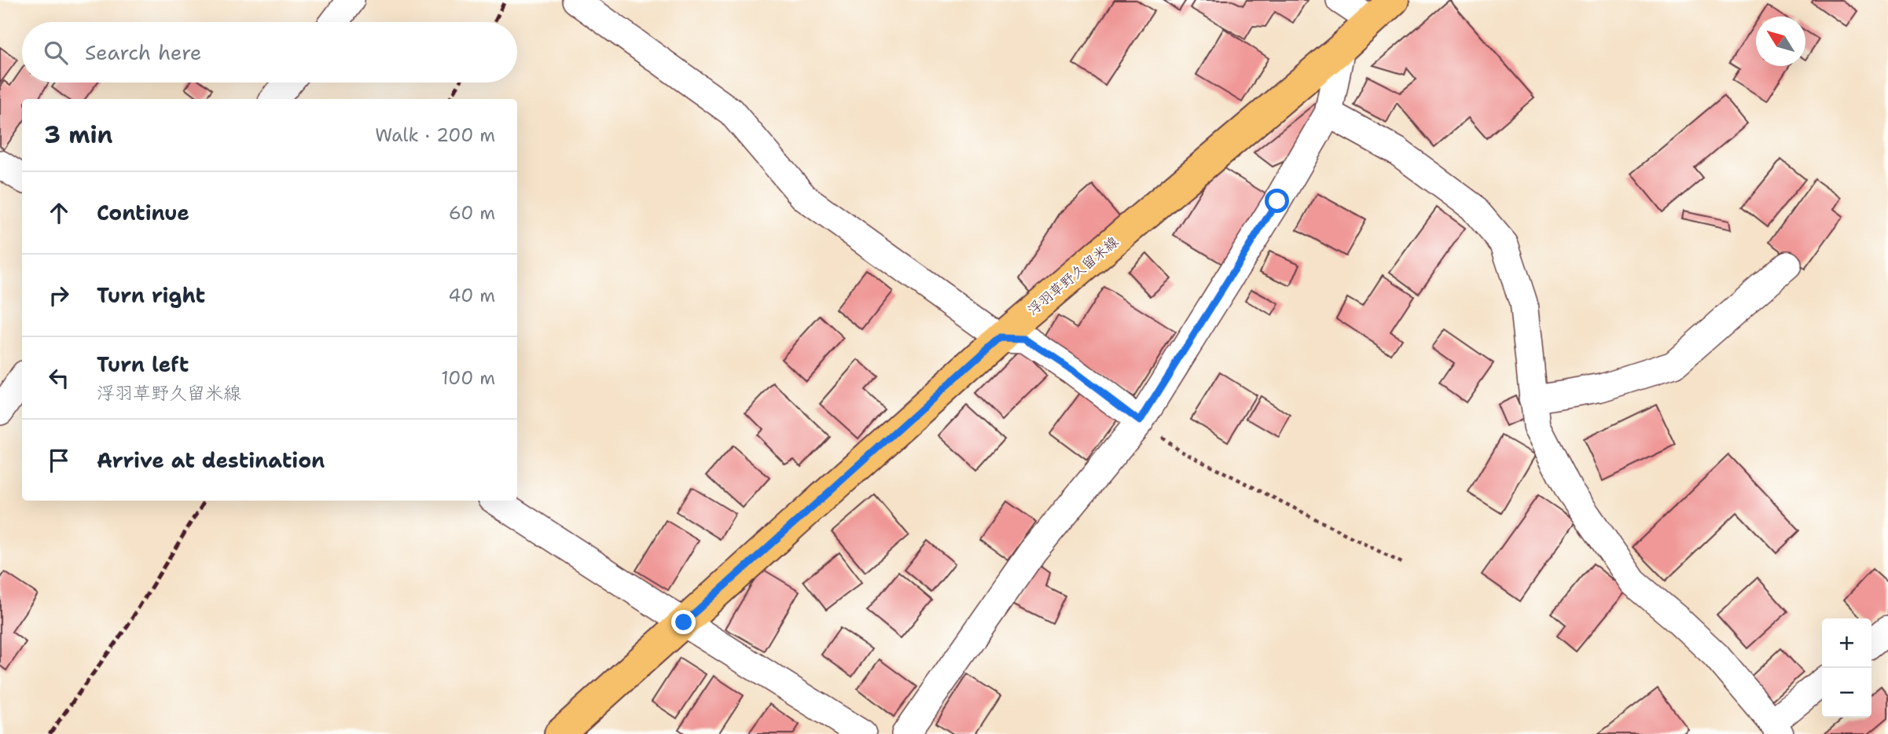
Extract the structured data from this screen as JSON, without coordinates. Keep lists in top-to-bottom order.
{
  "streets": {
    "main road": ["浮羽草野久留米線"]
  },
  "north": "top left",
  "page": {
    "search": "Search here",
    "heading": ["3 min", "Walk · 200 m"],
    "list": [
      ["Continue", "60 m"],
      ["Turn right", "40 m"],
      ["Turn left", "浮羽草野久留米線", "100 m"],
      "Arrive at destination"
    ],
    "map_buttons": ["+", "−"]
  }
}
